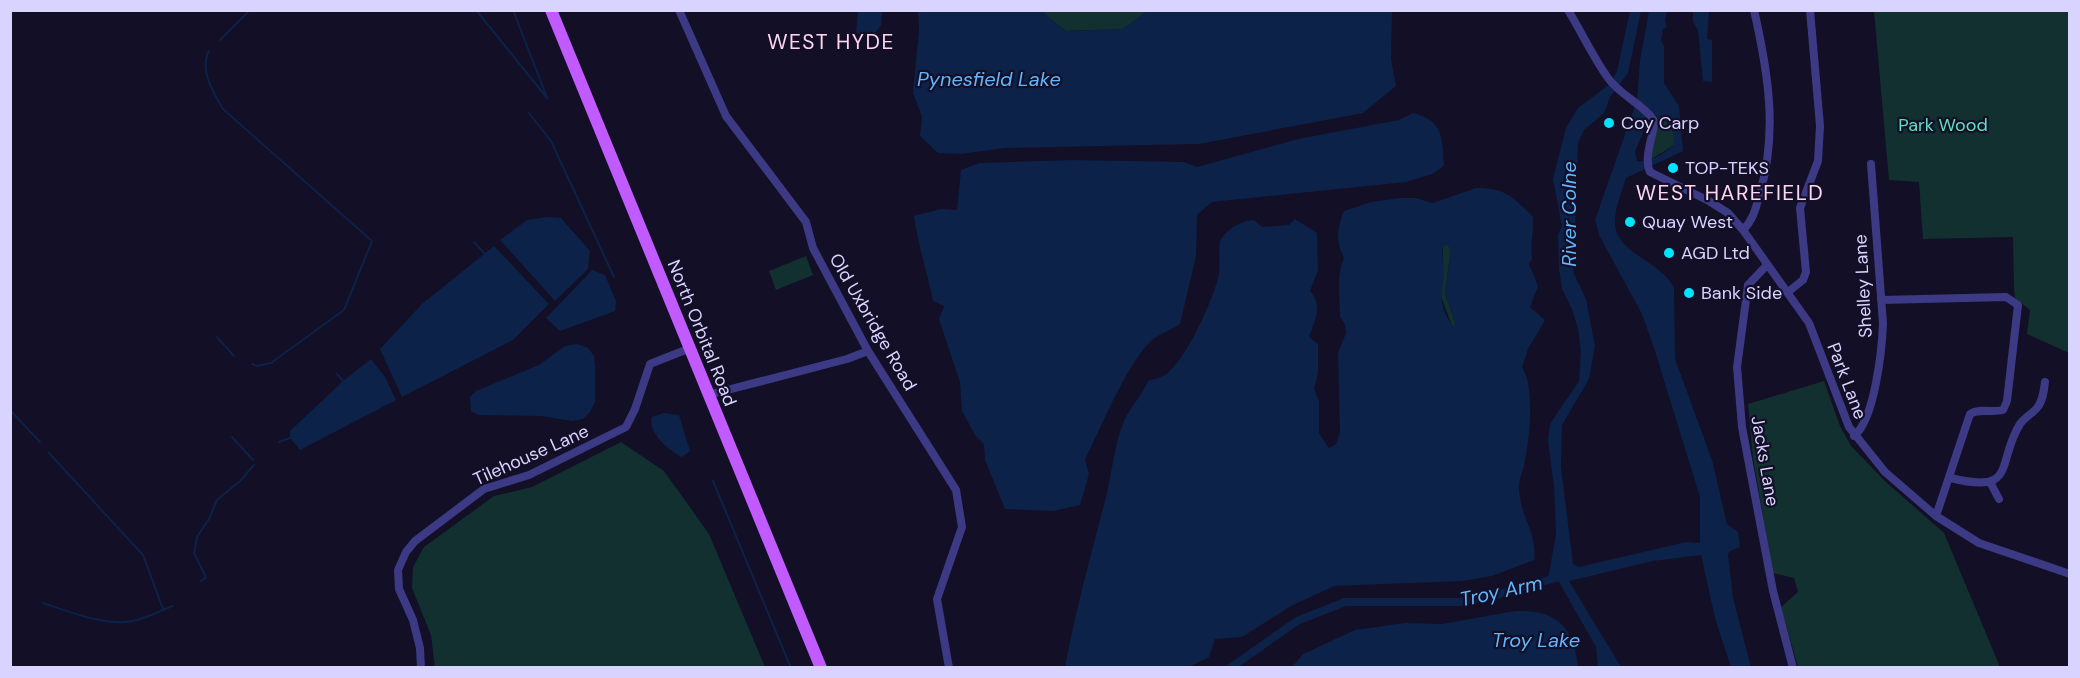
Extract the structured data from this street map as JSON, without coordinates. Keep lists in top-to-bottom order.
{
  "streets": {
    "main road": ["North Orbital Road"],
    "street": [
      "Shelley Lane",
      "Old Uxbridge Road",
      "Park Lane",
      "Tilehouse Lane",
      "Jacks Lane"
    ]
  },
  "crossings": [
    ["Shelley Lane", "Park Lane"],
    ["North Orbital Road", "Tilehouse Lane"],
    ["Park Lane", "Jacks Lane"]
  ],
  "districts": ["WEST HYDE", "WEST HAREFIELD"],
  "water": [
    "Pynesfield Lake",
    "River Colne",
    "Troy Arm",
    "Troy Lake"
  ],
  "parks": ["Park Wood"],
  "places": [
    "Coy Carp",
    "TOP-TEKS",
    "Quay West",
    "AGD Ltd",
    "Bank Side"
  ]
}
